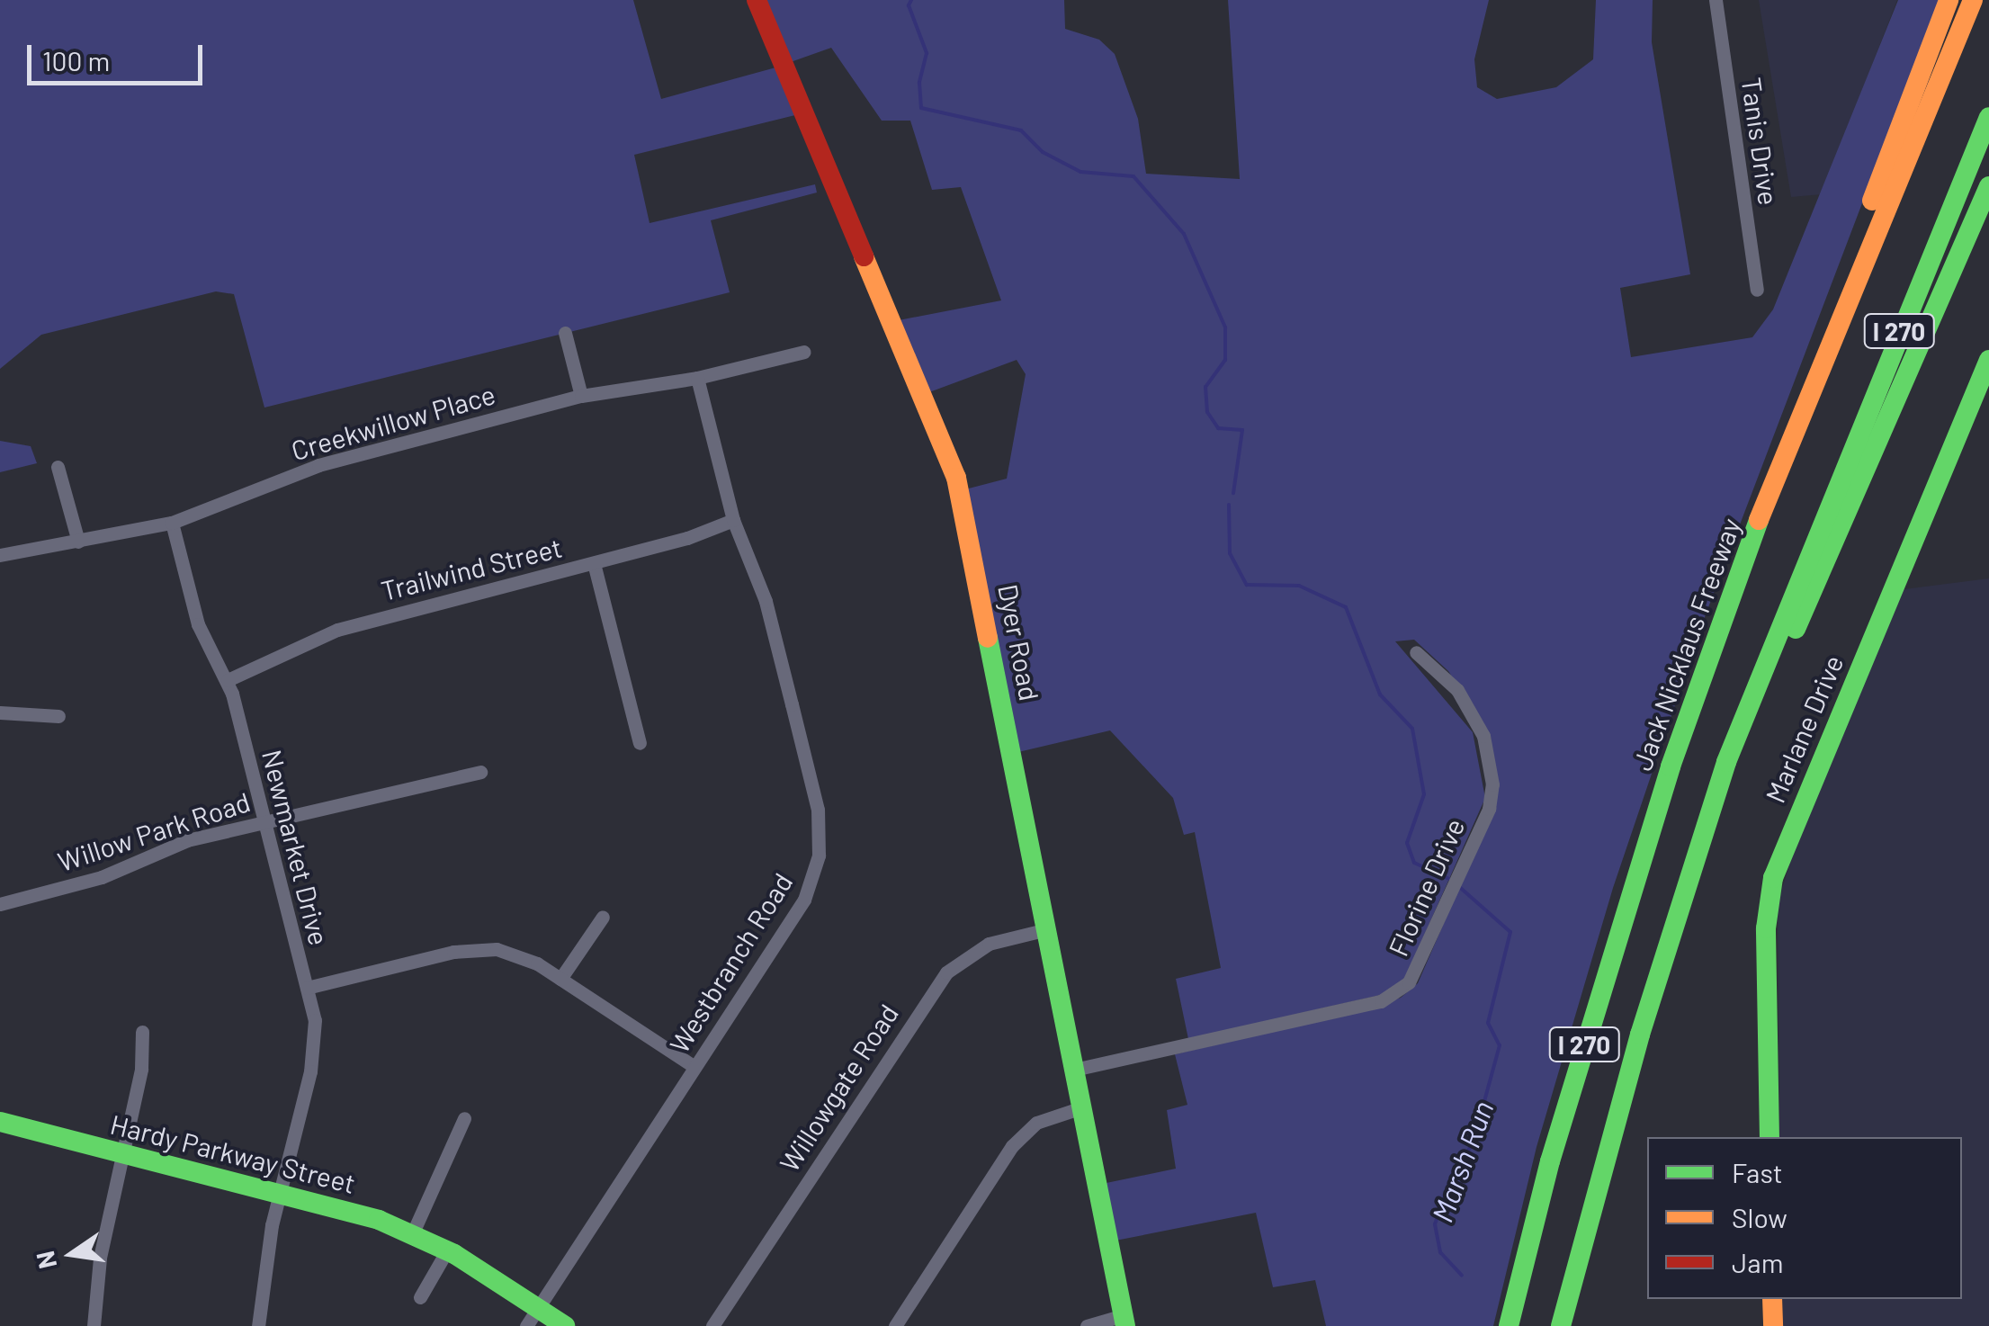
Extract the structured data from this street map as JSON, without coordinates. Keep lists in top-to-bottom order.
{
  "streets": {
    "main road": [
      "I 270",
      "Dyer Road",
      "Jack Nicklaus Freeway",
      "Marlane Drive",
      "Hardy Parkway Street"
    ],
    "street": [
      "Tanis Drive",
      "Creekwillow Place",
      "Trailwind Street",
      "Willow Park Road",
      "Newmarket Drive",
      "Florine Drive",
      "Westbranch Road",
      "Willowgate Road"
    ]
  },
  "crossings": [
    ["Creekwillow Place", "Newmarket Drive"],
    ["Creekwillow Place", "Westbranch Road"],
    ["Trailwind Street", "Newmarket Drive"],
    ["Trailwind Street", "Westbranch Road"],
    ["Dyer Road", "Florine Drive"],
    ["Dyer Road", "Willowgate Road"],
    ["Willow Park Road", "Newmarket Drive"],
    ["Newmarket Drive", "Hardy Parkway Street"],
    ["Westbranch Road", "Hardy Parkway Street"]
  ],
  "water": ["Marsh Run"],
  "legend": ["Fast", "Slow", "Jam"],
  "scale_bar": "100 m",
  "north": "left"
}
